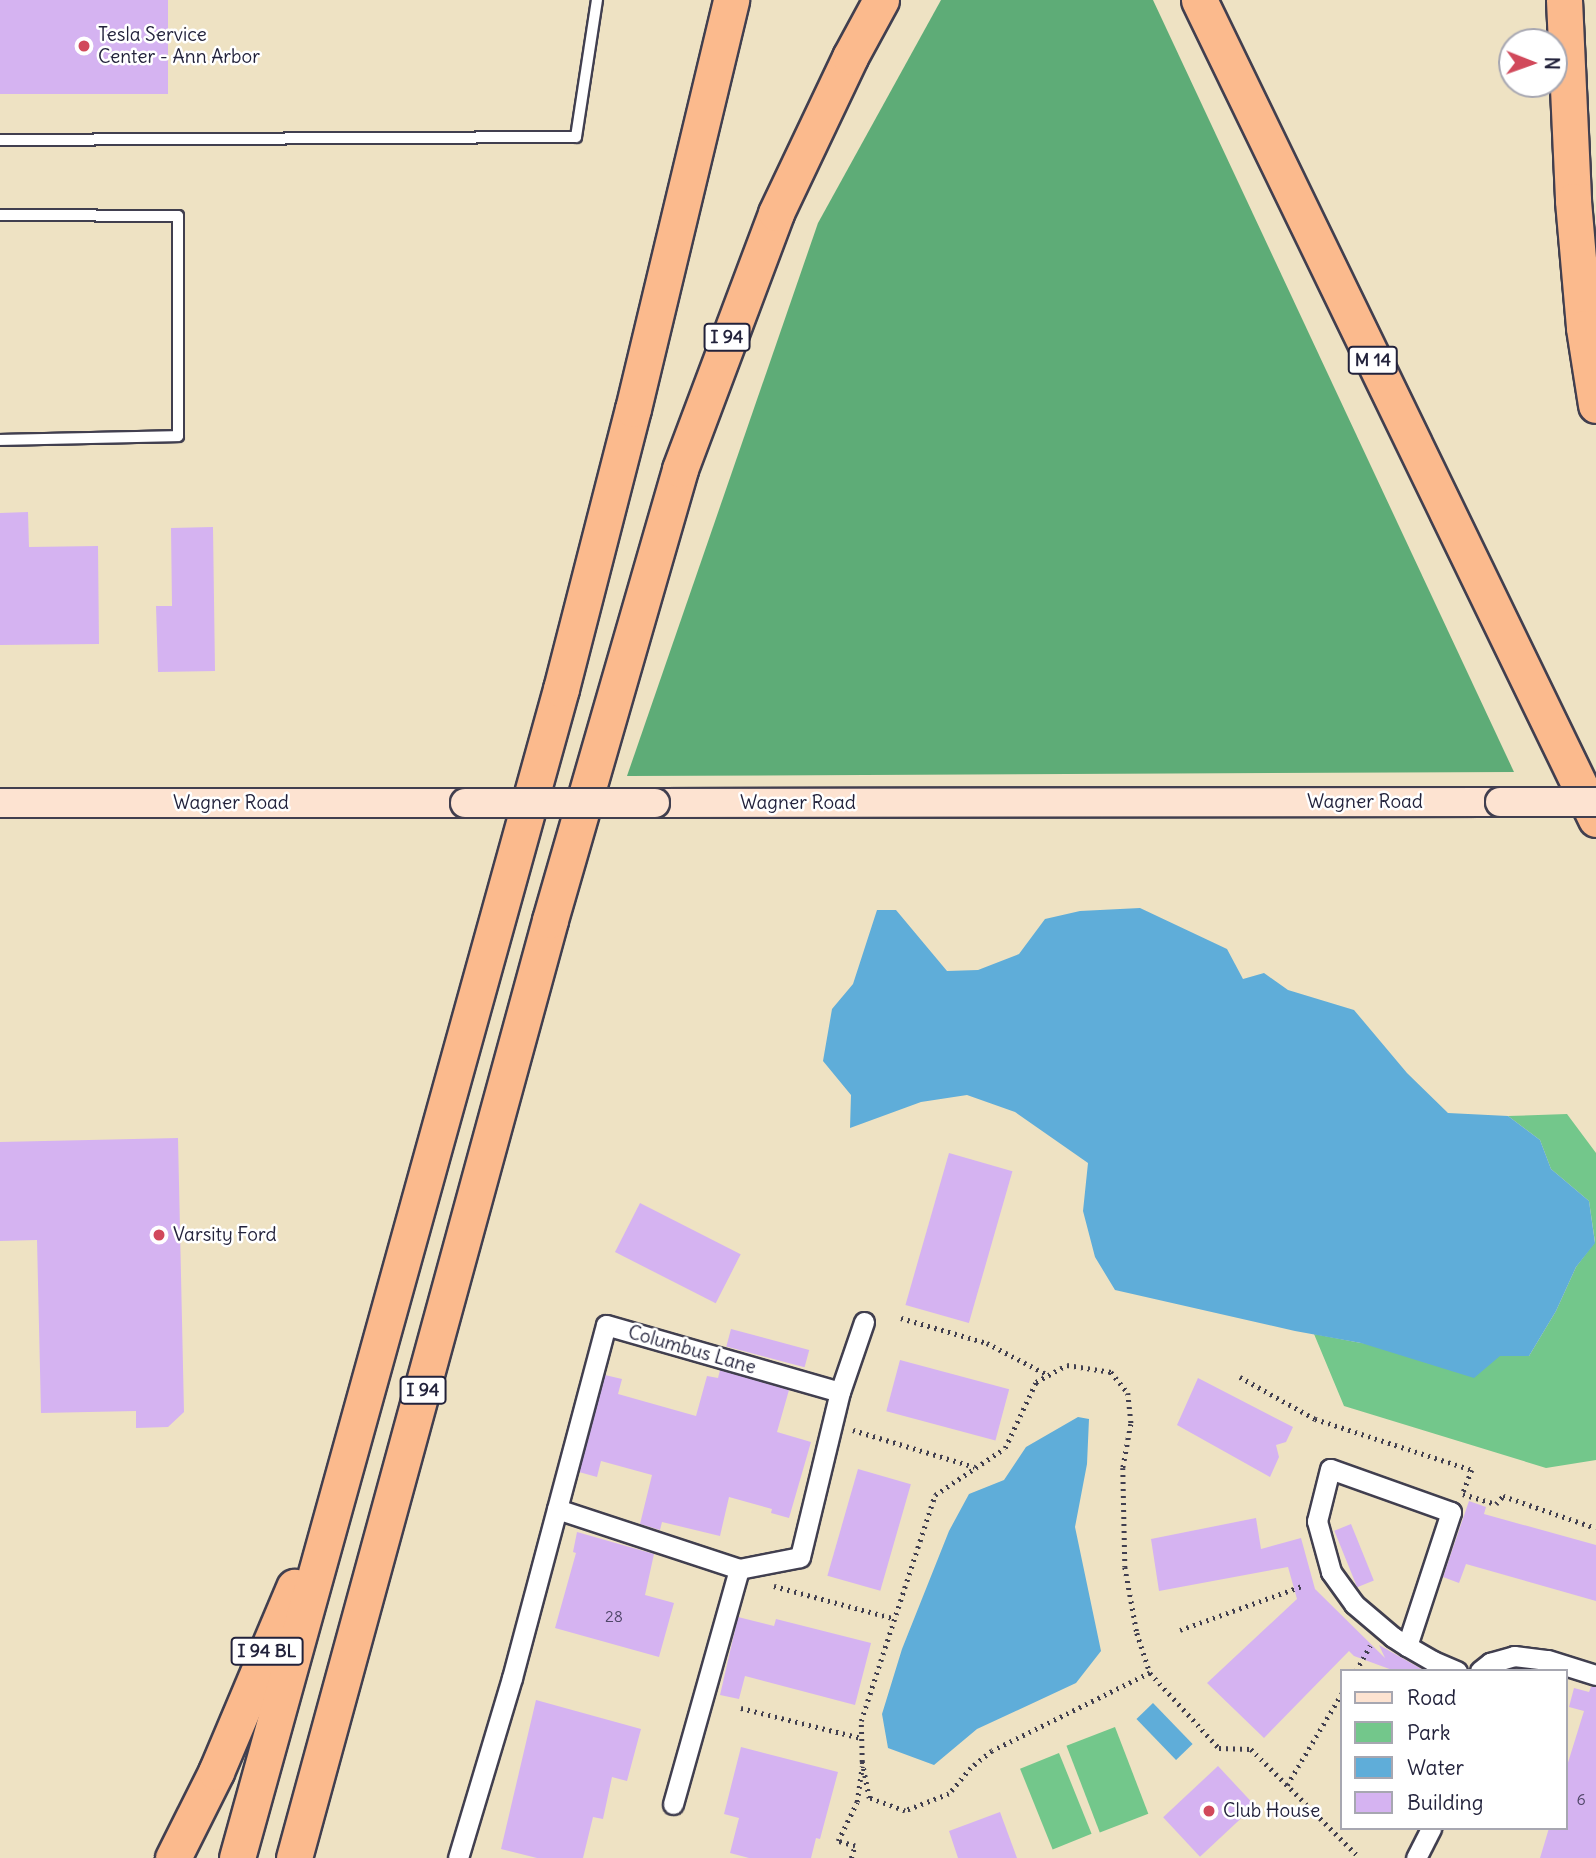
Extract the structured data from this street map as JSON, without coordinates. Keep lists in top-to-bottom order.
{
  "streets": {
    "highway": ["I 94", "M 14", "I 94 BL"],
    "main road": ["Wagner Road"],
    "street": ["Columbus Lane"]
  },
  "crossings": [
    ["I 94", "I 94 BL"]
  ],
  "places": ["Tesla Service Center - Ann Arbor", "Varsity Ford", "Club House"],
  "house_numbers": ["28", "6"],
  "legend": [
    "Road",
    "Park",
    "Water",
    "Building"
  ],
  "north": "right"
}
